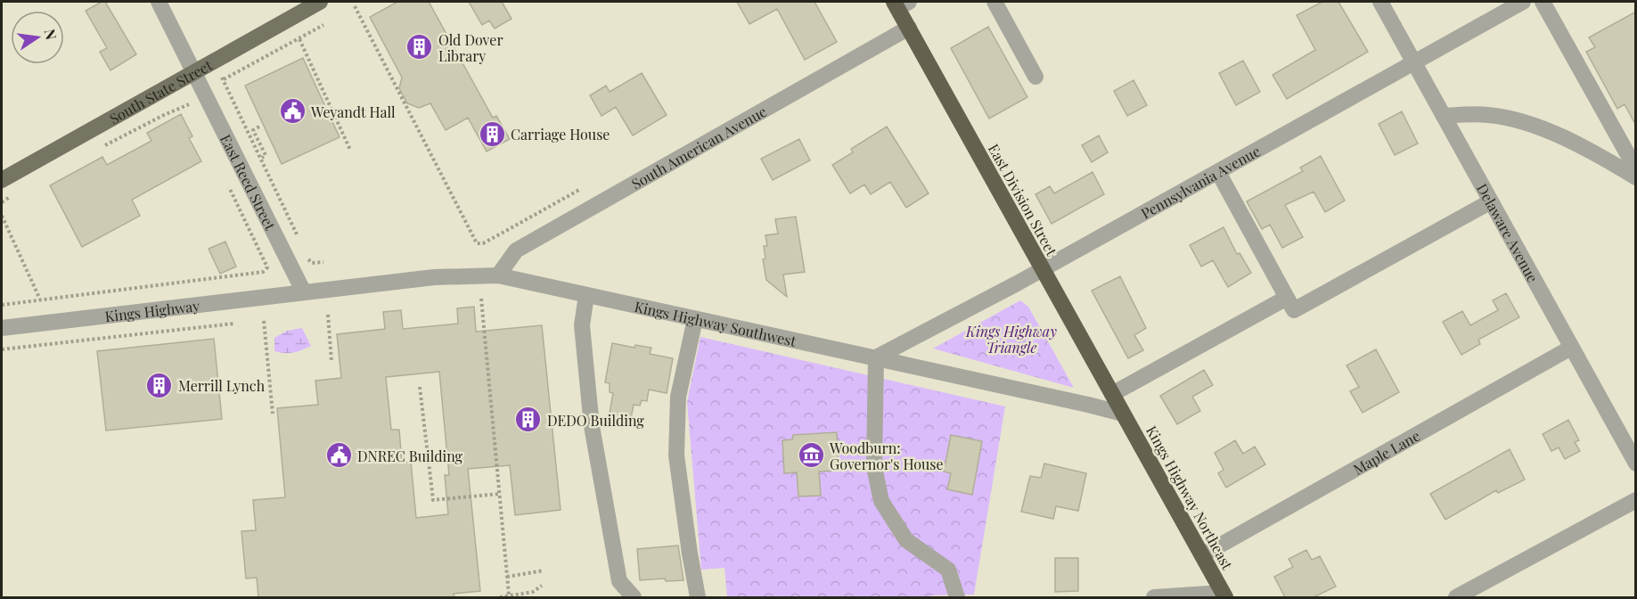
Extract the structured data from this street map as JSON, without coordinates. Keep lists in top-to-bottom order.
{
  "streets": {
    "highway": ["East Division Street", "Kings Highway Northeast"],
    "main road": ["South State Street"],
    "street": [
      "South American Avenue",
      "East Reed Street",
      "Pennsylvania Avenue",
      "Delaware Avenue",
      "Kings Highway",
      "Kings Highway Southwest",
      "Maple Lane"
    ]
  },
  "crossings": [
    ["South State Street", "East Reed Street"],
    ["South American Avenue", "East Division Street"],
    ["South American Avenue", "Kings Highway Southwest"],
    ["East Reed Street", "Kings Highway"],
    ["East Reed Street", "Kings Highway Southwest"],
    ["Pennsylvania Avenue", "East Division Street"],
    ["Pennsylvania Avenue", "Delaware Avenue"],
    ["Pennsylvania Avenue", "Kings Highway Southwest"],
    ["East Division Street", "Kings Highway Southwest"],
    ["East Division Street", "Kings Highway Northeast"],
    ["Delaware Avenue", "Maple Lane"],
    ["Kings Highway", "Kings Highway Southwest"],
    ["Kings Highway Southwest", "Kings Highway Northeast"],
    ["Maple Lane", "Kings Highway Northeast"]
  ],
  "parks": ["Kings Highway Triangle"],
  "places": {
    "building": [
      "Old Dover Library",
      "Carriage House",
      "Merrill Lynch",
      "DEDO Building"
    ],
    "public building": ["Weyandt Hall", "DNREC Building"],
    "museum": ["Woodburn: Governor's House"]
  },
  "north": "right"
}
